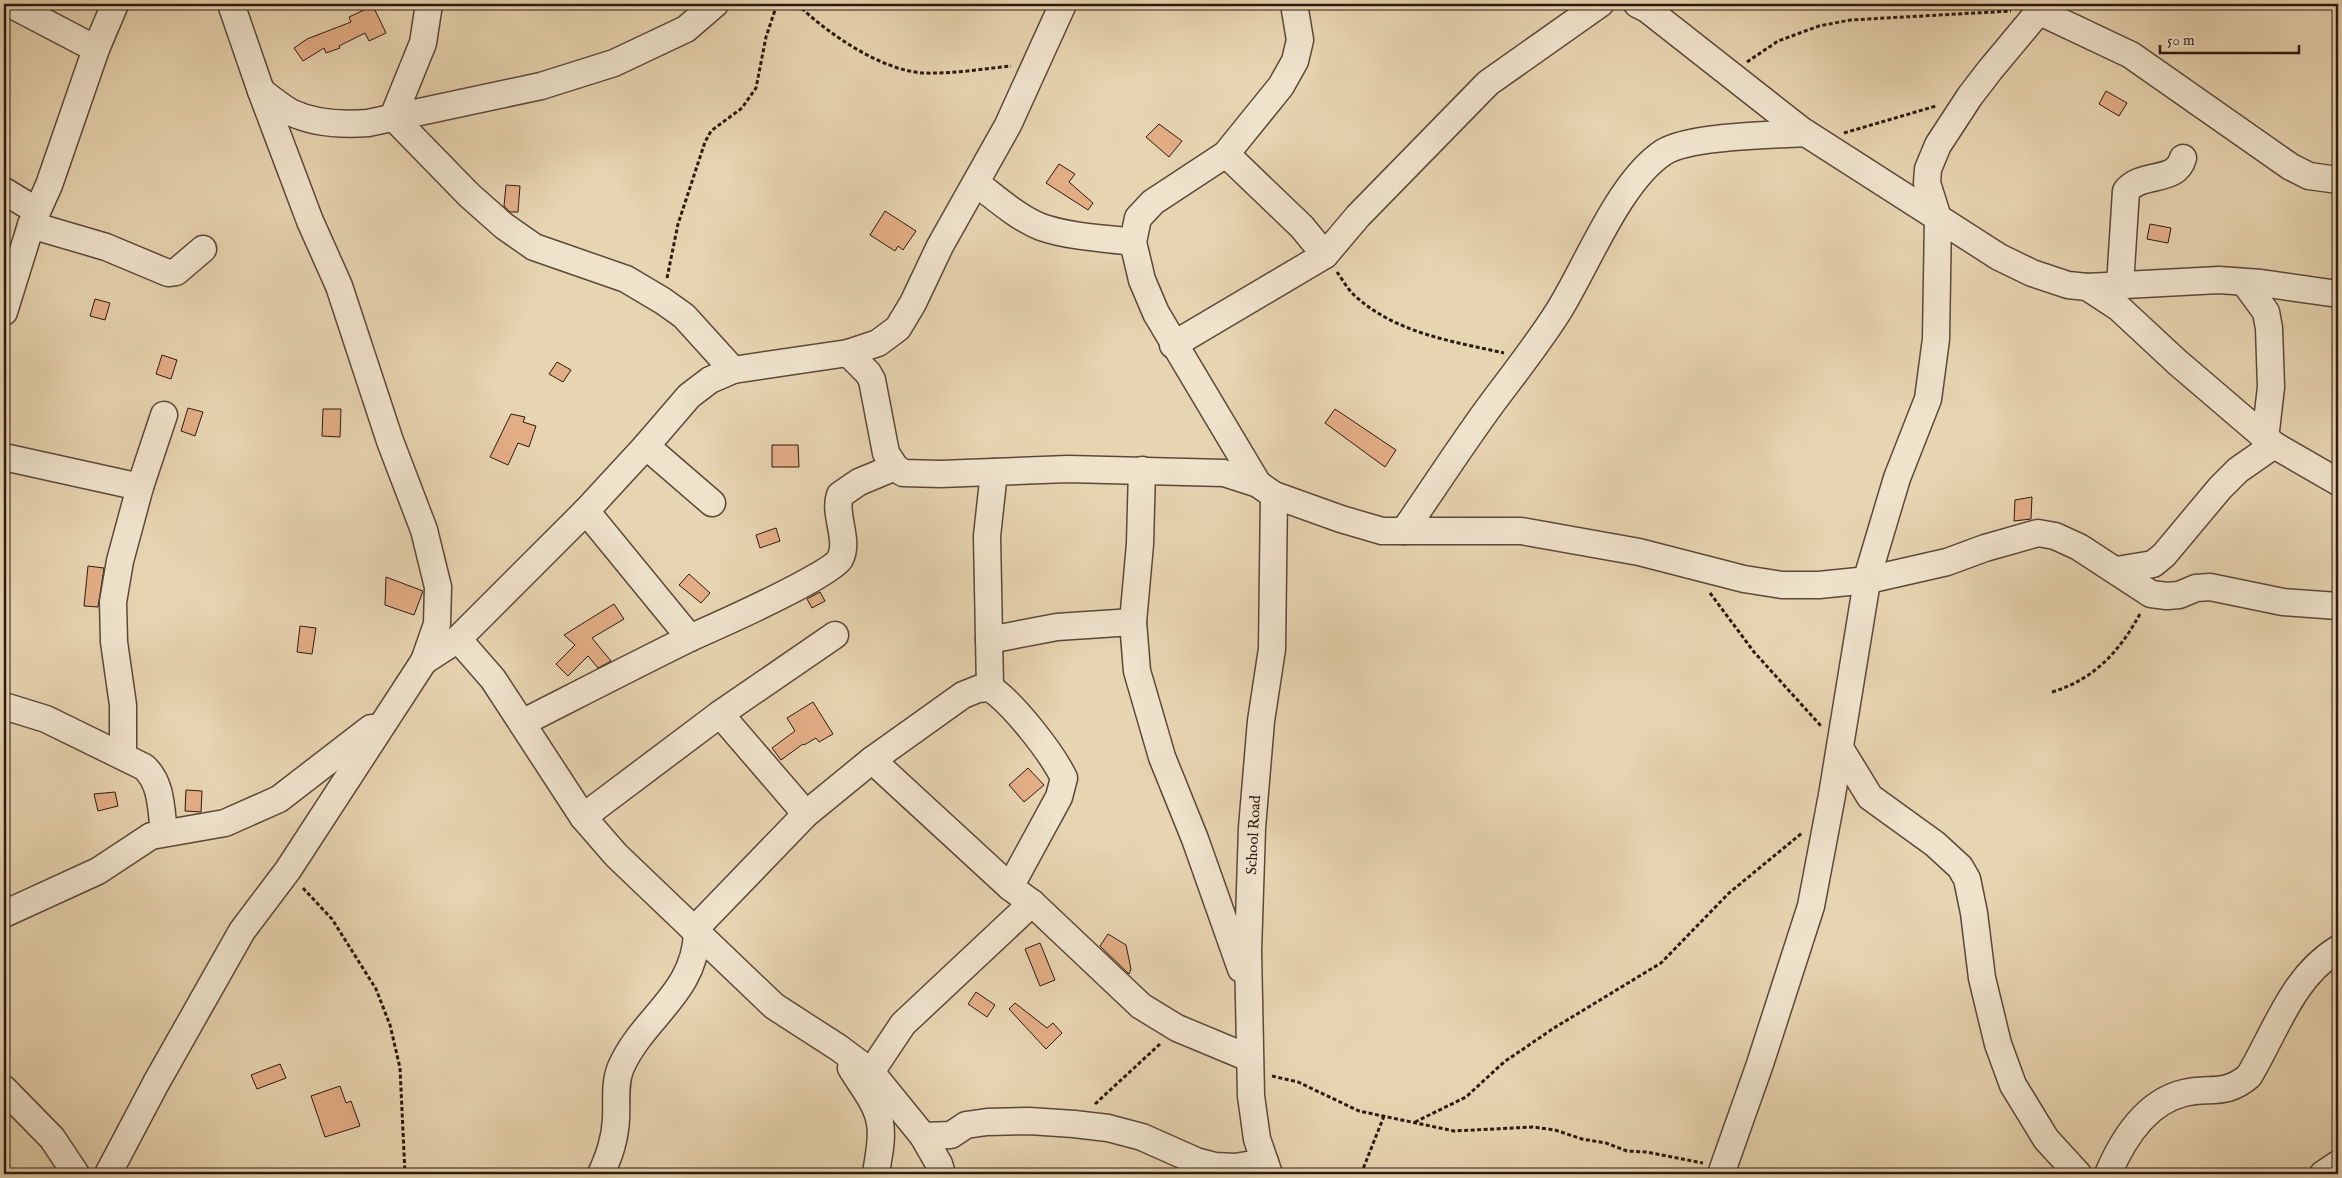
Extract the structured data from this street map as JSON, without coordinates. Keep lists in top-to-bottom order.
{
  "streets": {
    "street": ["School Road"]
  },
  "scale_bar": "50 m"
}
